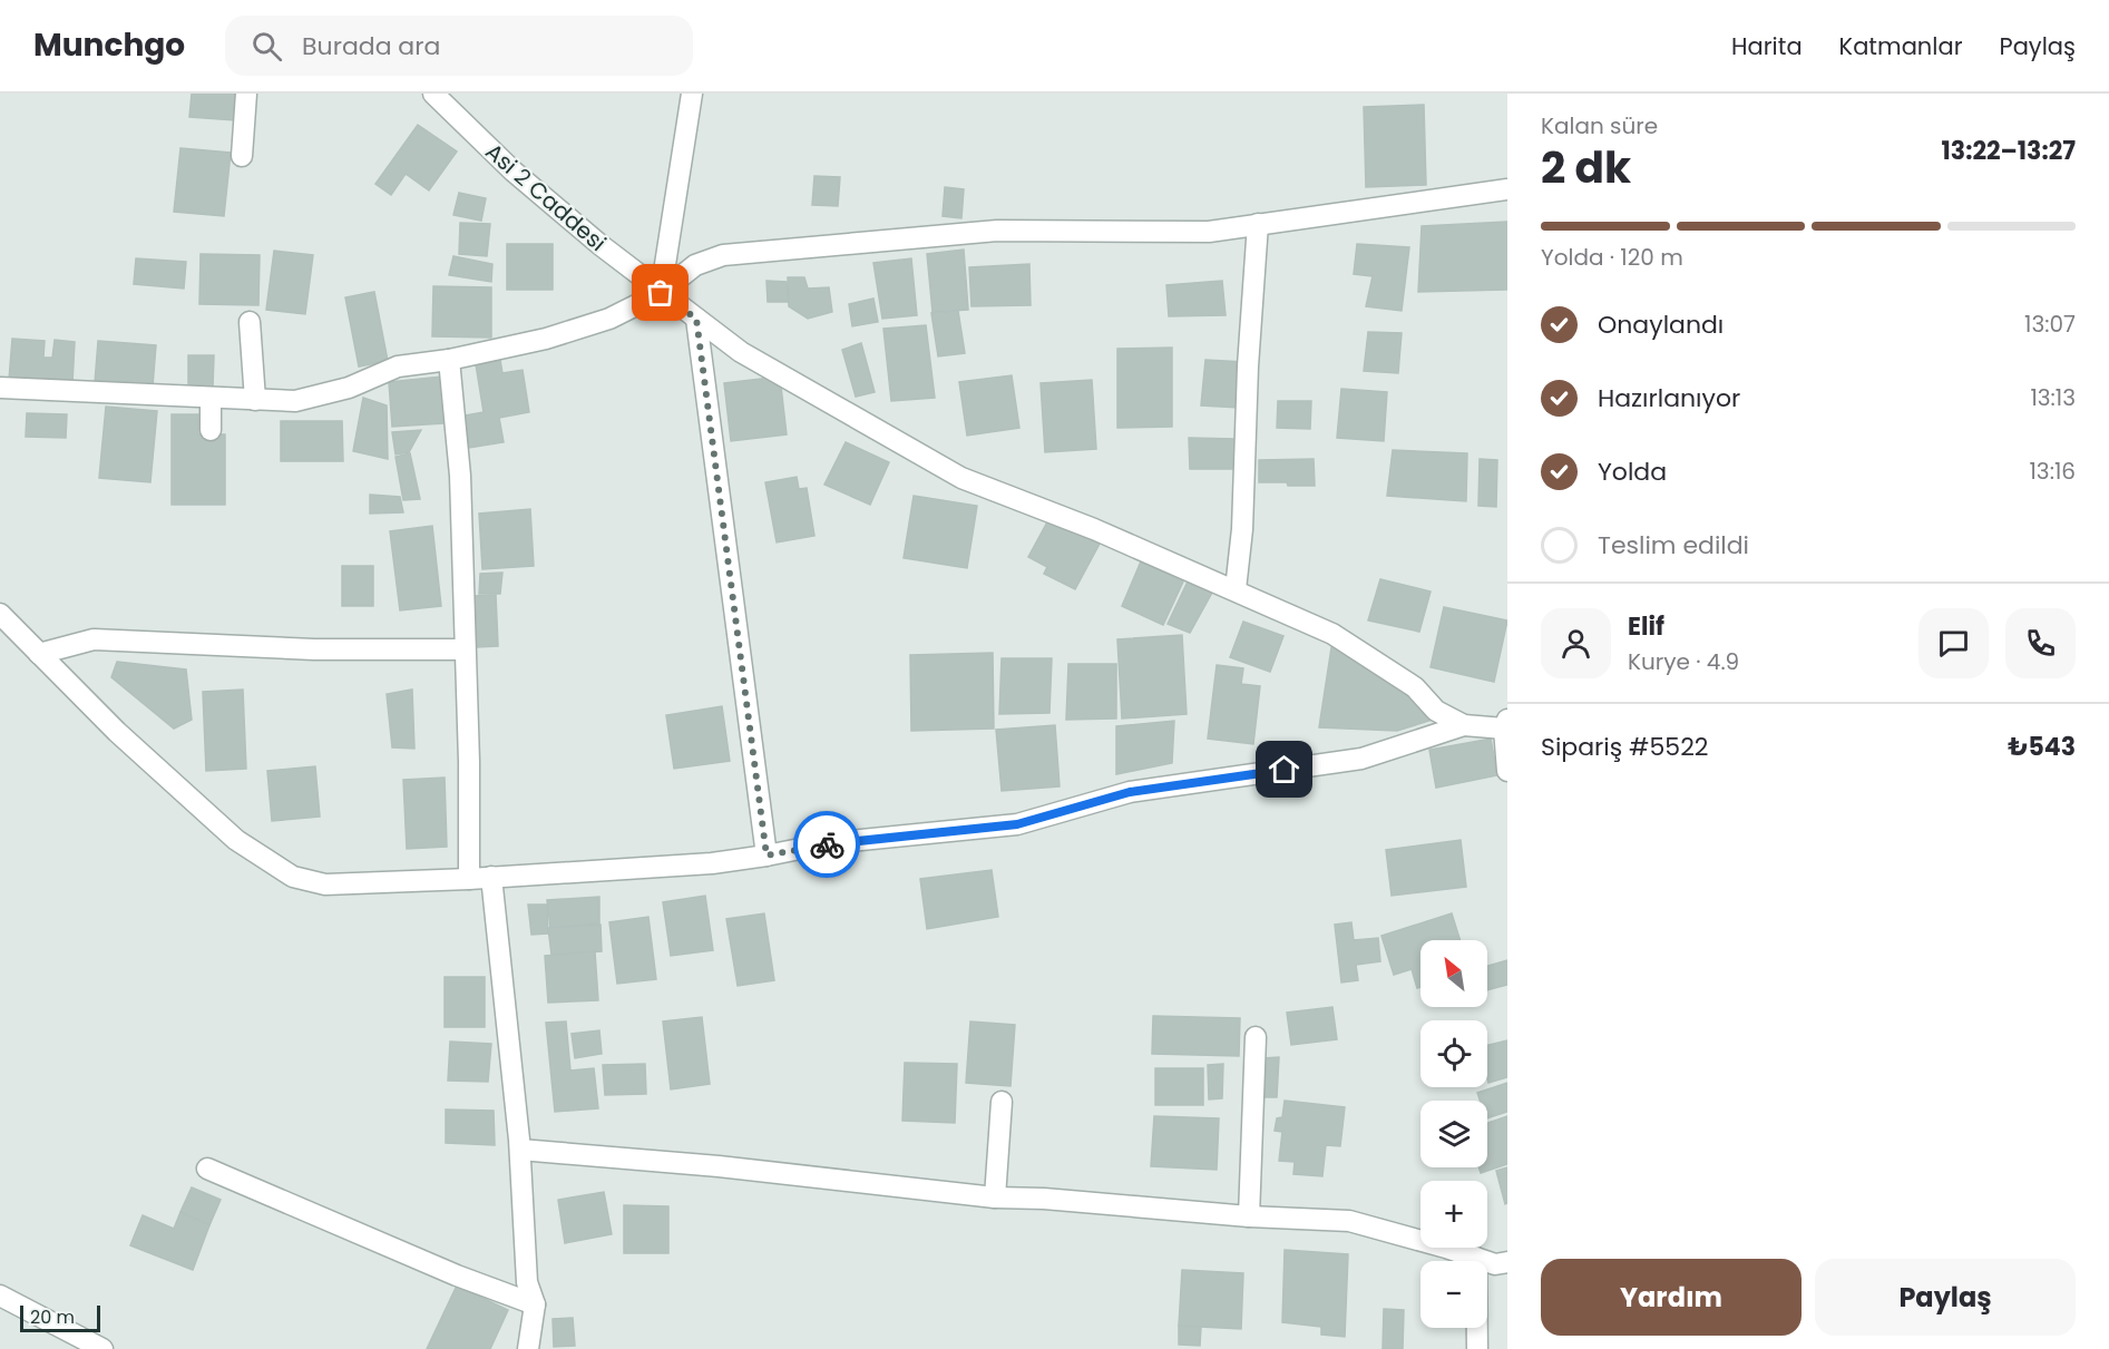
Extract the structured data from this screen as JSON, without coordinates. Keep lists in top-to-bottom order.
{
  "streets": {
    "street": ["Asi 2 Caddesi"]
  },
  "scale_bar": "20 m",
  "north": "top left",
  "page": {
    "header": "Munchgo",
    "search": "Burada ara",
    "nav": ["Harita", "Katmanlar", "Paylaş"],
    "heading": ["2 dk", "Kalan süre", "13:22–13:27"],
    "panel": [
      "Elif",
      "Kurye · 4.9",
      "Sipariş #5522",
      "₺543"
    ],
    "bar": "Yolda · 120 m",
    "list": [
      ["Onaylandı", "13:07"],
      ["Hazırlanıyor", "13:13"],
      ["Yolda", "13:16"],
      "Teslim edildi"
    ],
    "map_buttons": ["+", "−"],
    "buttons": ["Yardım", "Paylaş"],
    "scale": "20 m"
  }
}
